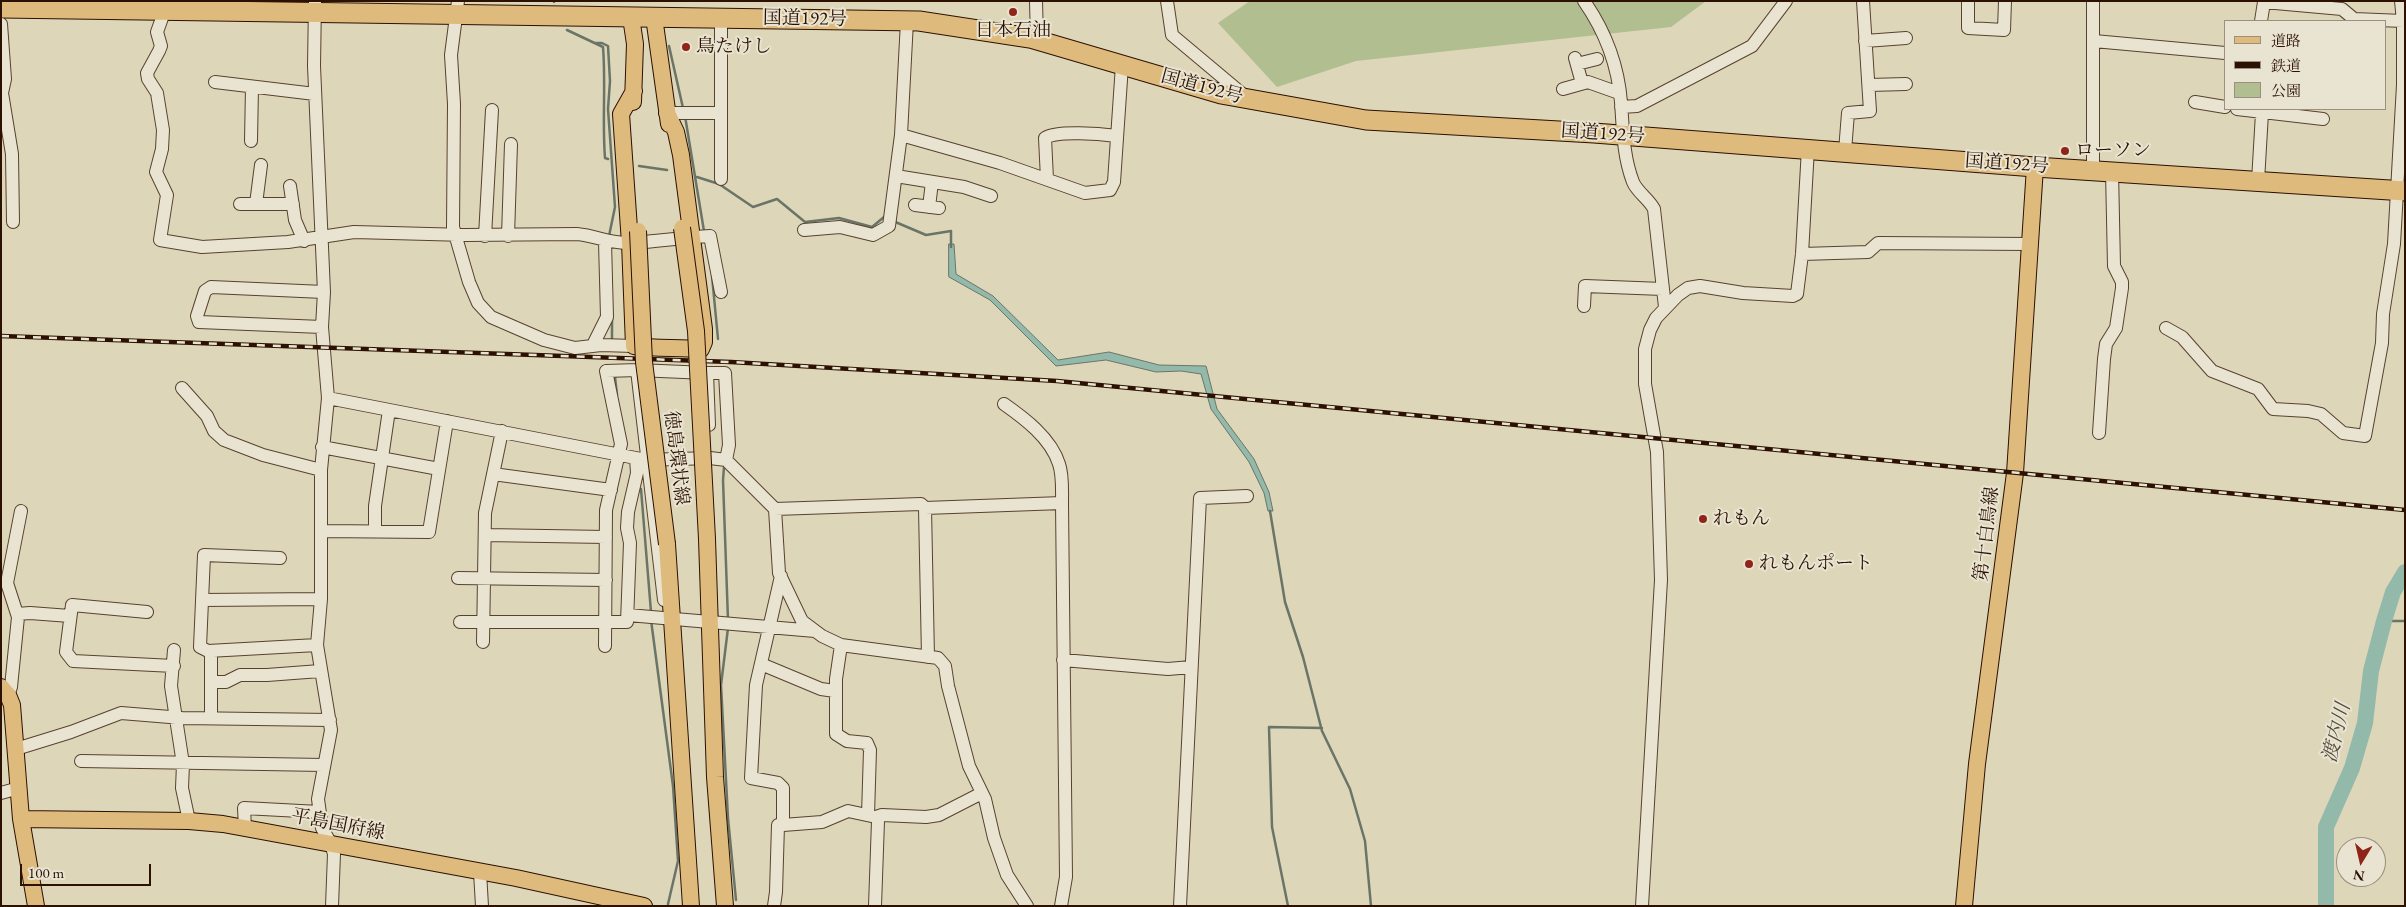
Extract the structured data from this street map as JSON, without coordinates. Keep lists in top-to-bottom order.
{
  "streets": {
    "highway": ["国道192号"],
    "main road": ["徳島環状線", "第十白鳥線", "平島国府線"]
  },
  "crossings": [
    ["国道192号", "徳島環状線"],
    ["国道192号", "第十白鳥線"]
  ],
  "water": ["渡内川"],
  "places": [
    "日本石油",
    "鳥たけし",
    "ローソン",
    "れもん",
    "れもんポート"
  ],
  "legend": ["道路", "鉄道", "公園"],
  "scale_bar": "100 m",
  "north": "bottom"
}
